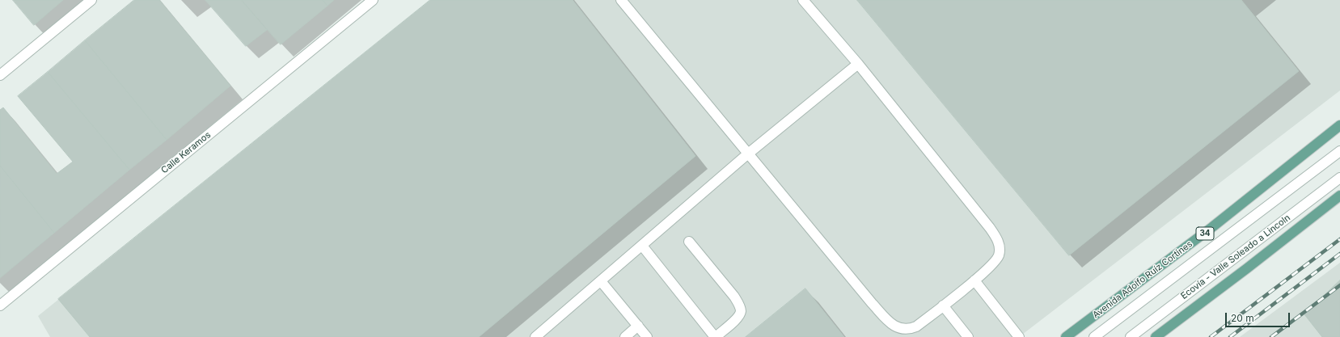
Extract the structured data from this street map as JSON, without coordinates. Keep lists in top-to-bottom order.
{
  "streets": {
    "main road": ["34", "Avenida Adolfo Ruíz Cortines"],
    "street": ["Calle Keramos", "Ecovía - Valle Soleado a Lincoln"]
  },
  "scale_bar": "20 m"
}
